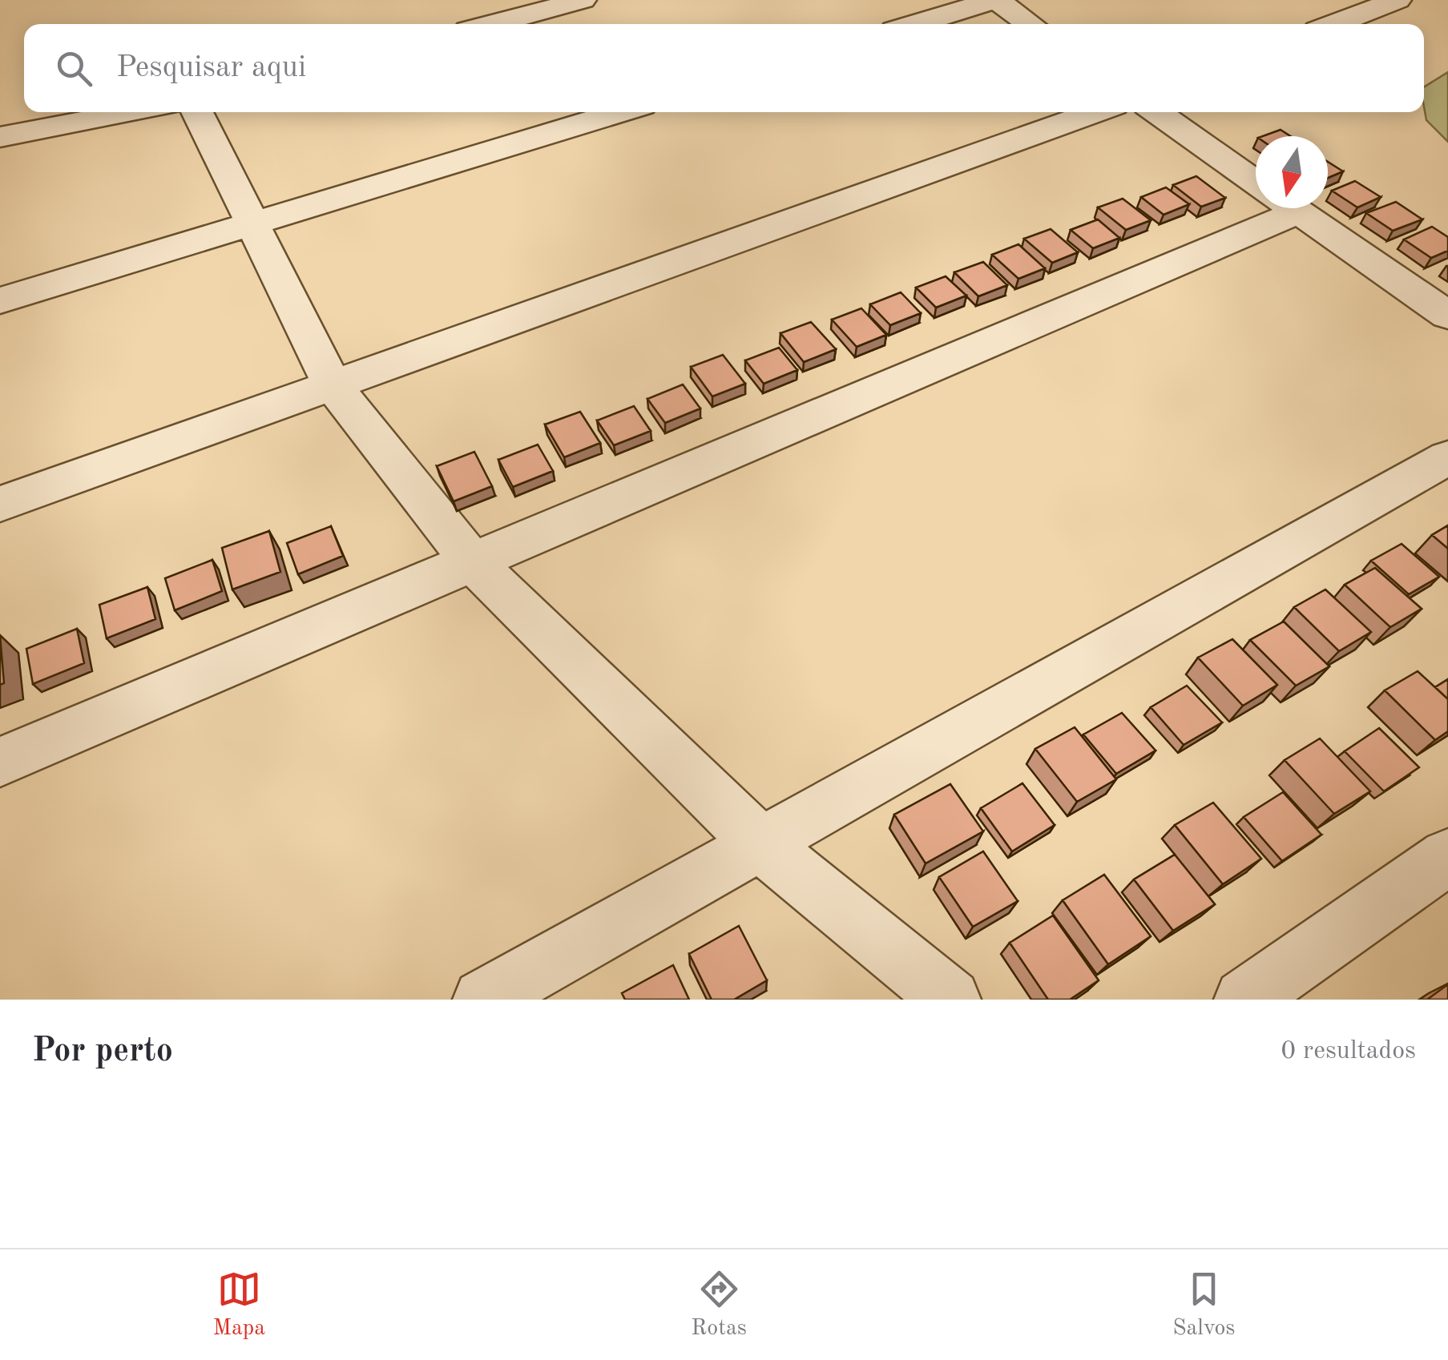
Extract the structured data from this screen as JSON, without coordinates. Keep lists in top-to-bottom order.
{
  "north": "bottom",
  "page": {
    "search": "Pesquisar aqui",
    "heading": ["Por perto", "0 resultados"],
    "nav": ["Mapa", "Rotas", "Salvos"]
  }
}
